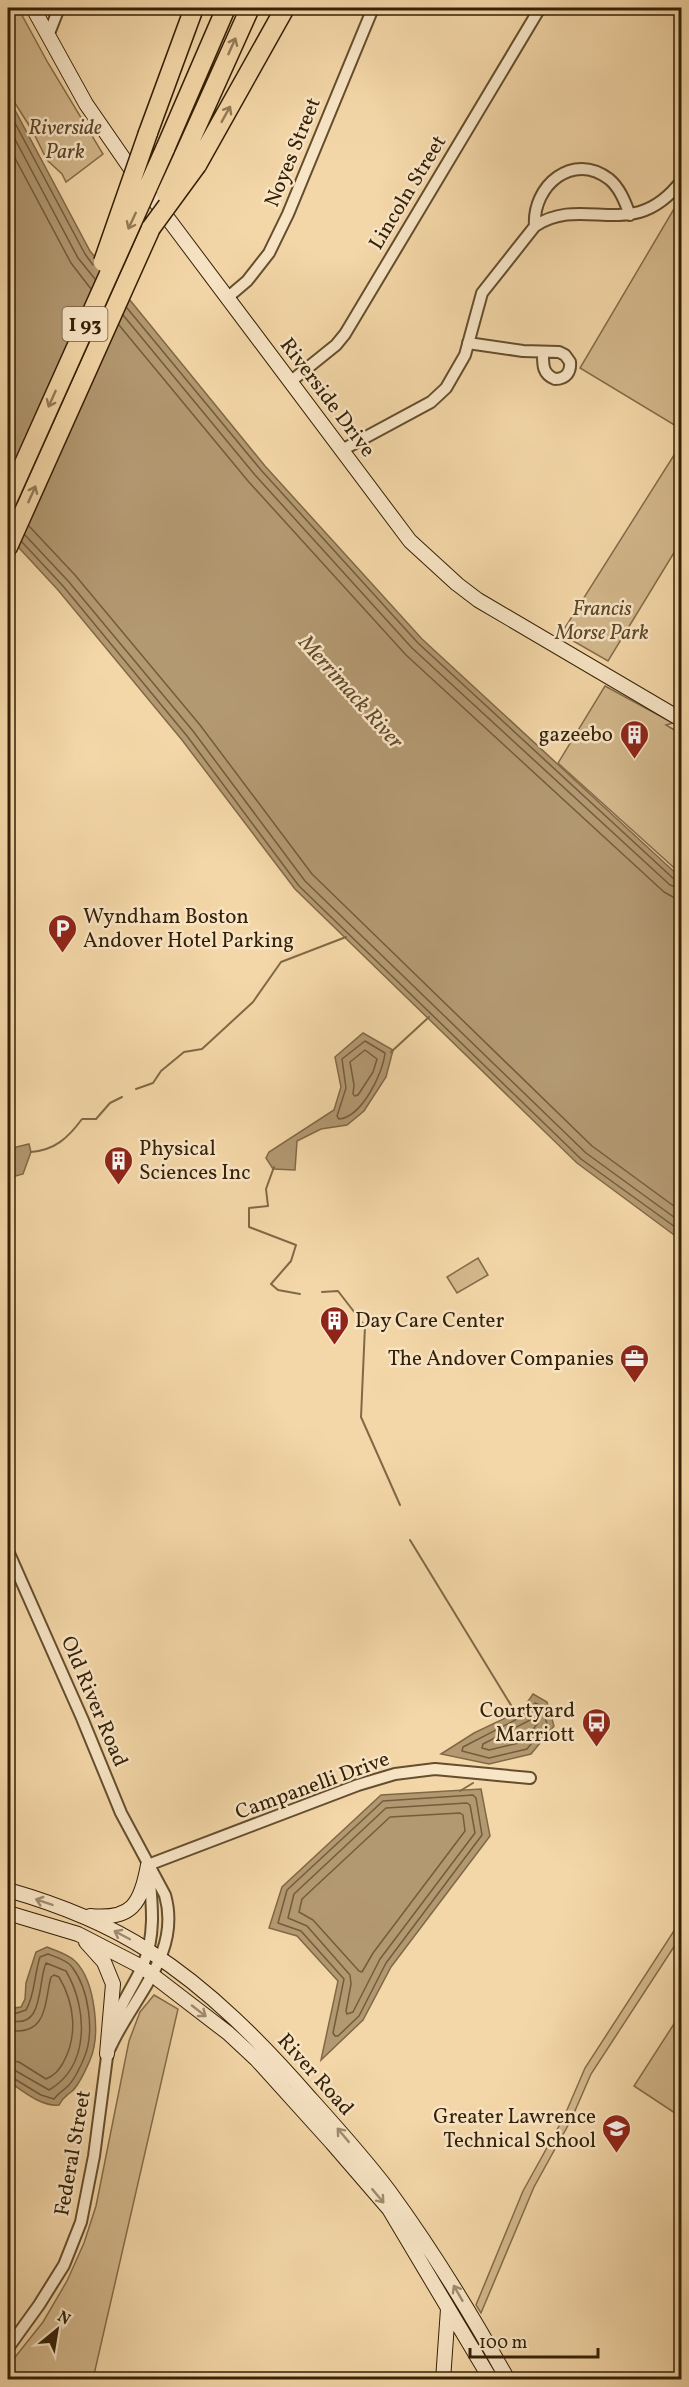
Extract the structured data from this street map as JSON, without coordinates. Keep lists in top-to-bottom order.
{
  "streets": {
    "highway": ["I 93"],
    "main road": ["Riverside Drive", "River Road"],
    "street": [
      "Noyes Street",
      "Lincoln Street",
      "Old River Road",
      "Campanelli Drive",
      "Federal Street"
    ]
  },
  "crossings": [
    ["Noyes Street", "Riverside Drive"],
    ["Lincoln Street", "Riverside Drive"],
    ["Old River Road", "Campanelli Drive"],
    ["Old River Road", "River Road"],
    ["Old River Road", "Federal Street"],
    ["River Road", "Federal Street"]
  ],
  "water": ["Merrimack River"],
  "parks": ["Riverside Park", "Francis Morse Park"],
  "places": {
    "building": ["gazeebo", "Physical Sciences Inc", "Day Care Center"],
    "parking": ["Wyndham Boston Andover Hotel Parking"],
    "office": ["The Andover Companies"],
    "bus stop": ["Courtyard Marriott"],
    "school or university": ["Greater Lawrence Technical School"]
  },
  "scale_bar": "100 m",
  "north": "top right"
}
